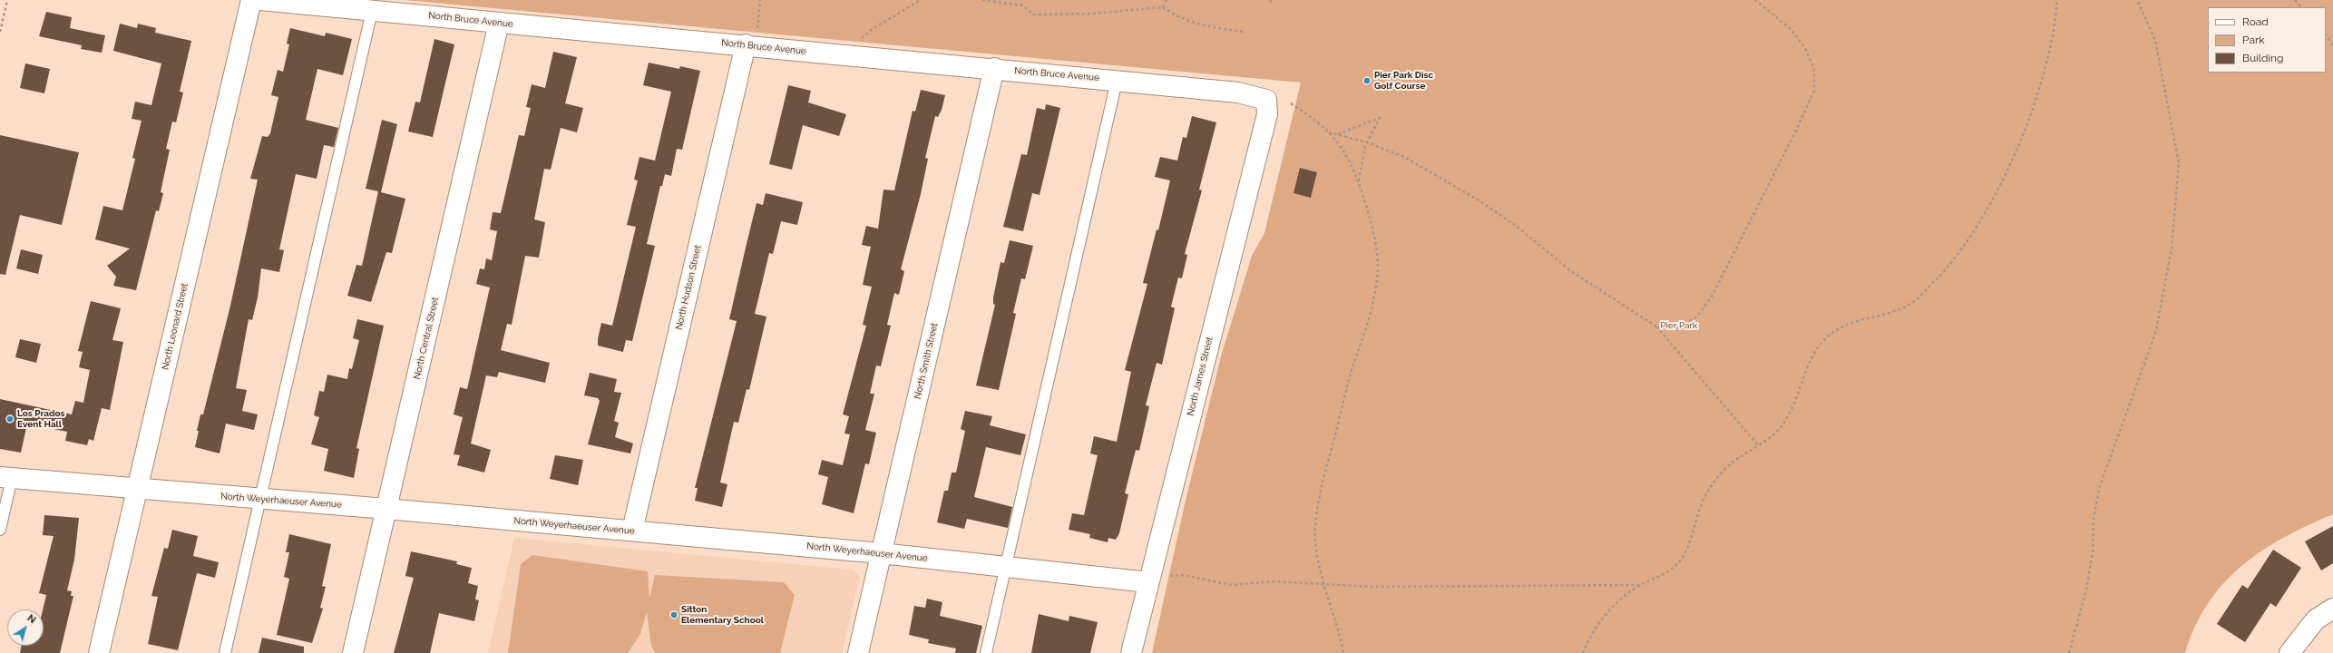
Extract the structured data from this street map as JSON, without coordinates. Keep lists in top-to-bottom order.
{
  "streets": {
    "street": [
      "North Bruce Avenue",
      "North Hudson Street",
      "North Leonard Street",
      "North Central Street",
      "North Smith Street",
      "North James Street",
      "North Weyerhaeuser Avenue"
    ]
  },
  "crossings": [
    ["North Bruce Avenue", "North Hudson Street"],
    ["North Bruce Avenue", "North Central Street"],
    ["North Bruce Avenue", "North Smith Street"],
    ["North Bruce Avenue", "North James Street"],
    ["North Hudson Street", "North Weyerhaeuser Avenue"],
    ["North Leonard Street", "North Weyerhaeuser Avenue"],
    ["North Central Street", "North Weyerhaeuser Avenue"],
    ["North Smith Street", "North Weyerhaeuser Avenue"],
    ["North James Street", "North Weyerhaeuser Avenue"]
  ],
  "parks": ["Pier Park"],
  "places": ["Pier Park Disc Golf Course", "Los Prados Event Hall", "Sitton Elementary School"],
  "legend": ["Road", "Park", "Building"],
  "north": "top right"
}
